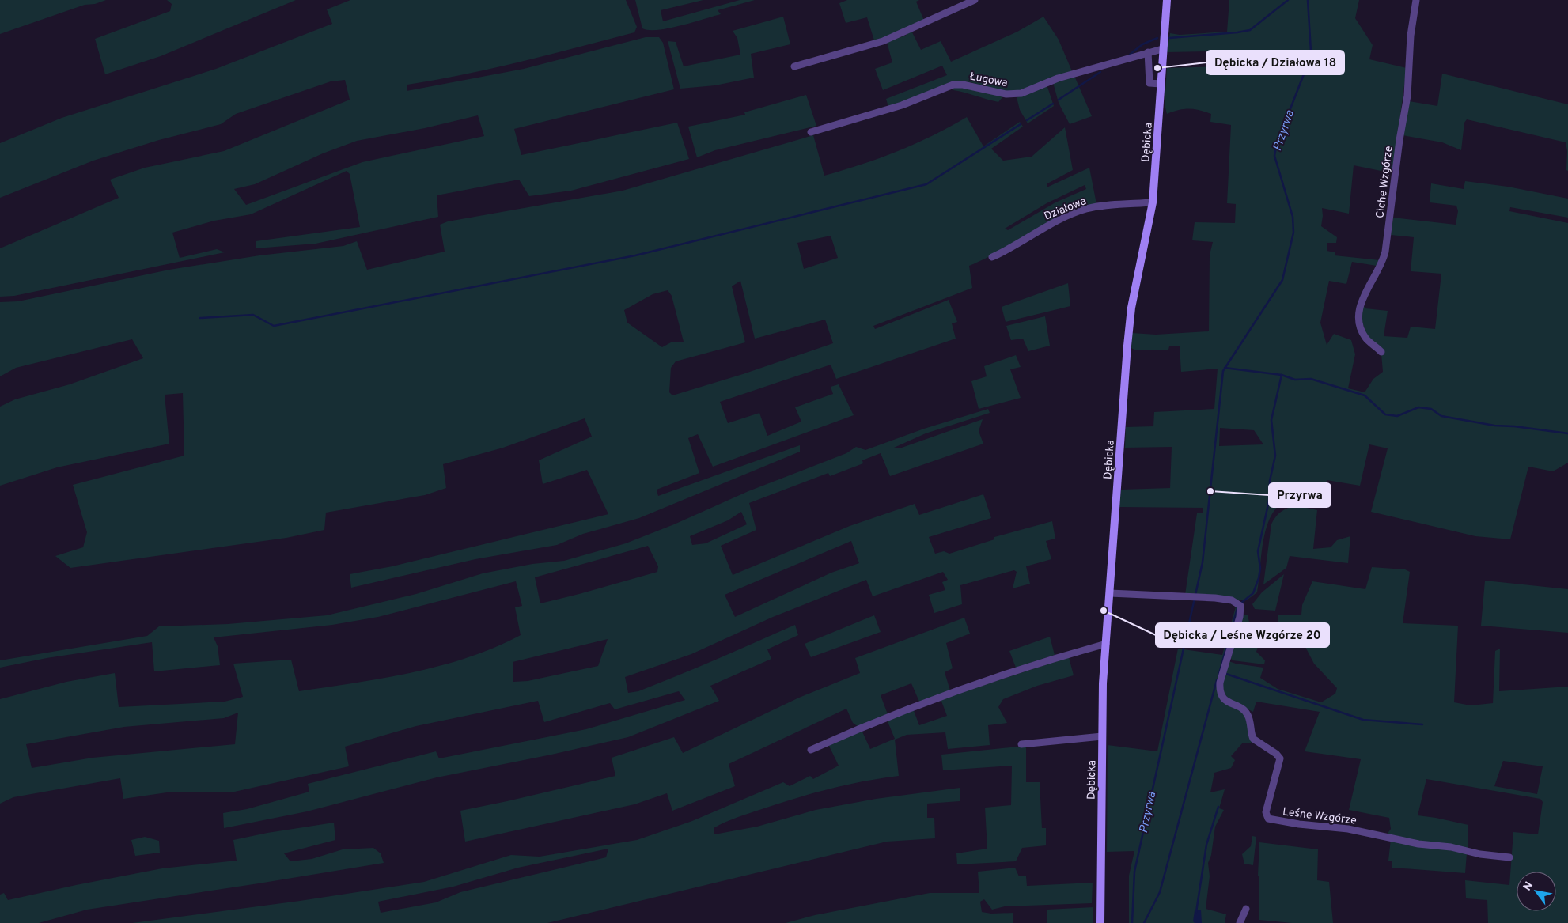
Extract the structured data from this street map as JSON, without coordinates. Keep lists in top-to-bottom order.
{
  "streets": {
    "street": [
      "Ługowa",
      "Dębicka",
      "Ciche Wzgórze",
      "Działowa",
      "Leśne Wzgórze"
    ]
  },
  "crossings": [
    ["Ługowa", "Dębicka"],
    ["Dębicka", "Działowa"],
    ["Dębicka", "Leśne Wzgórze"]
  ],
  "water": ["Przyrwa"],
  "places": ["Dębicka / Działowa 18", "Przyrwa", "Dębicka / Leśne Wzgórze 20"],
  "north": "top left"
}
